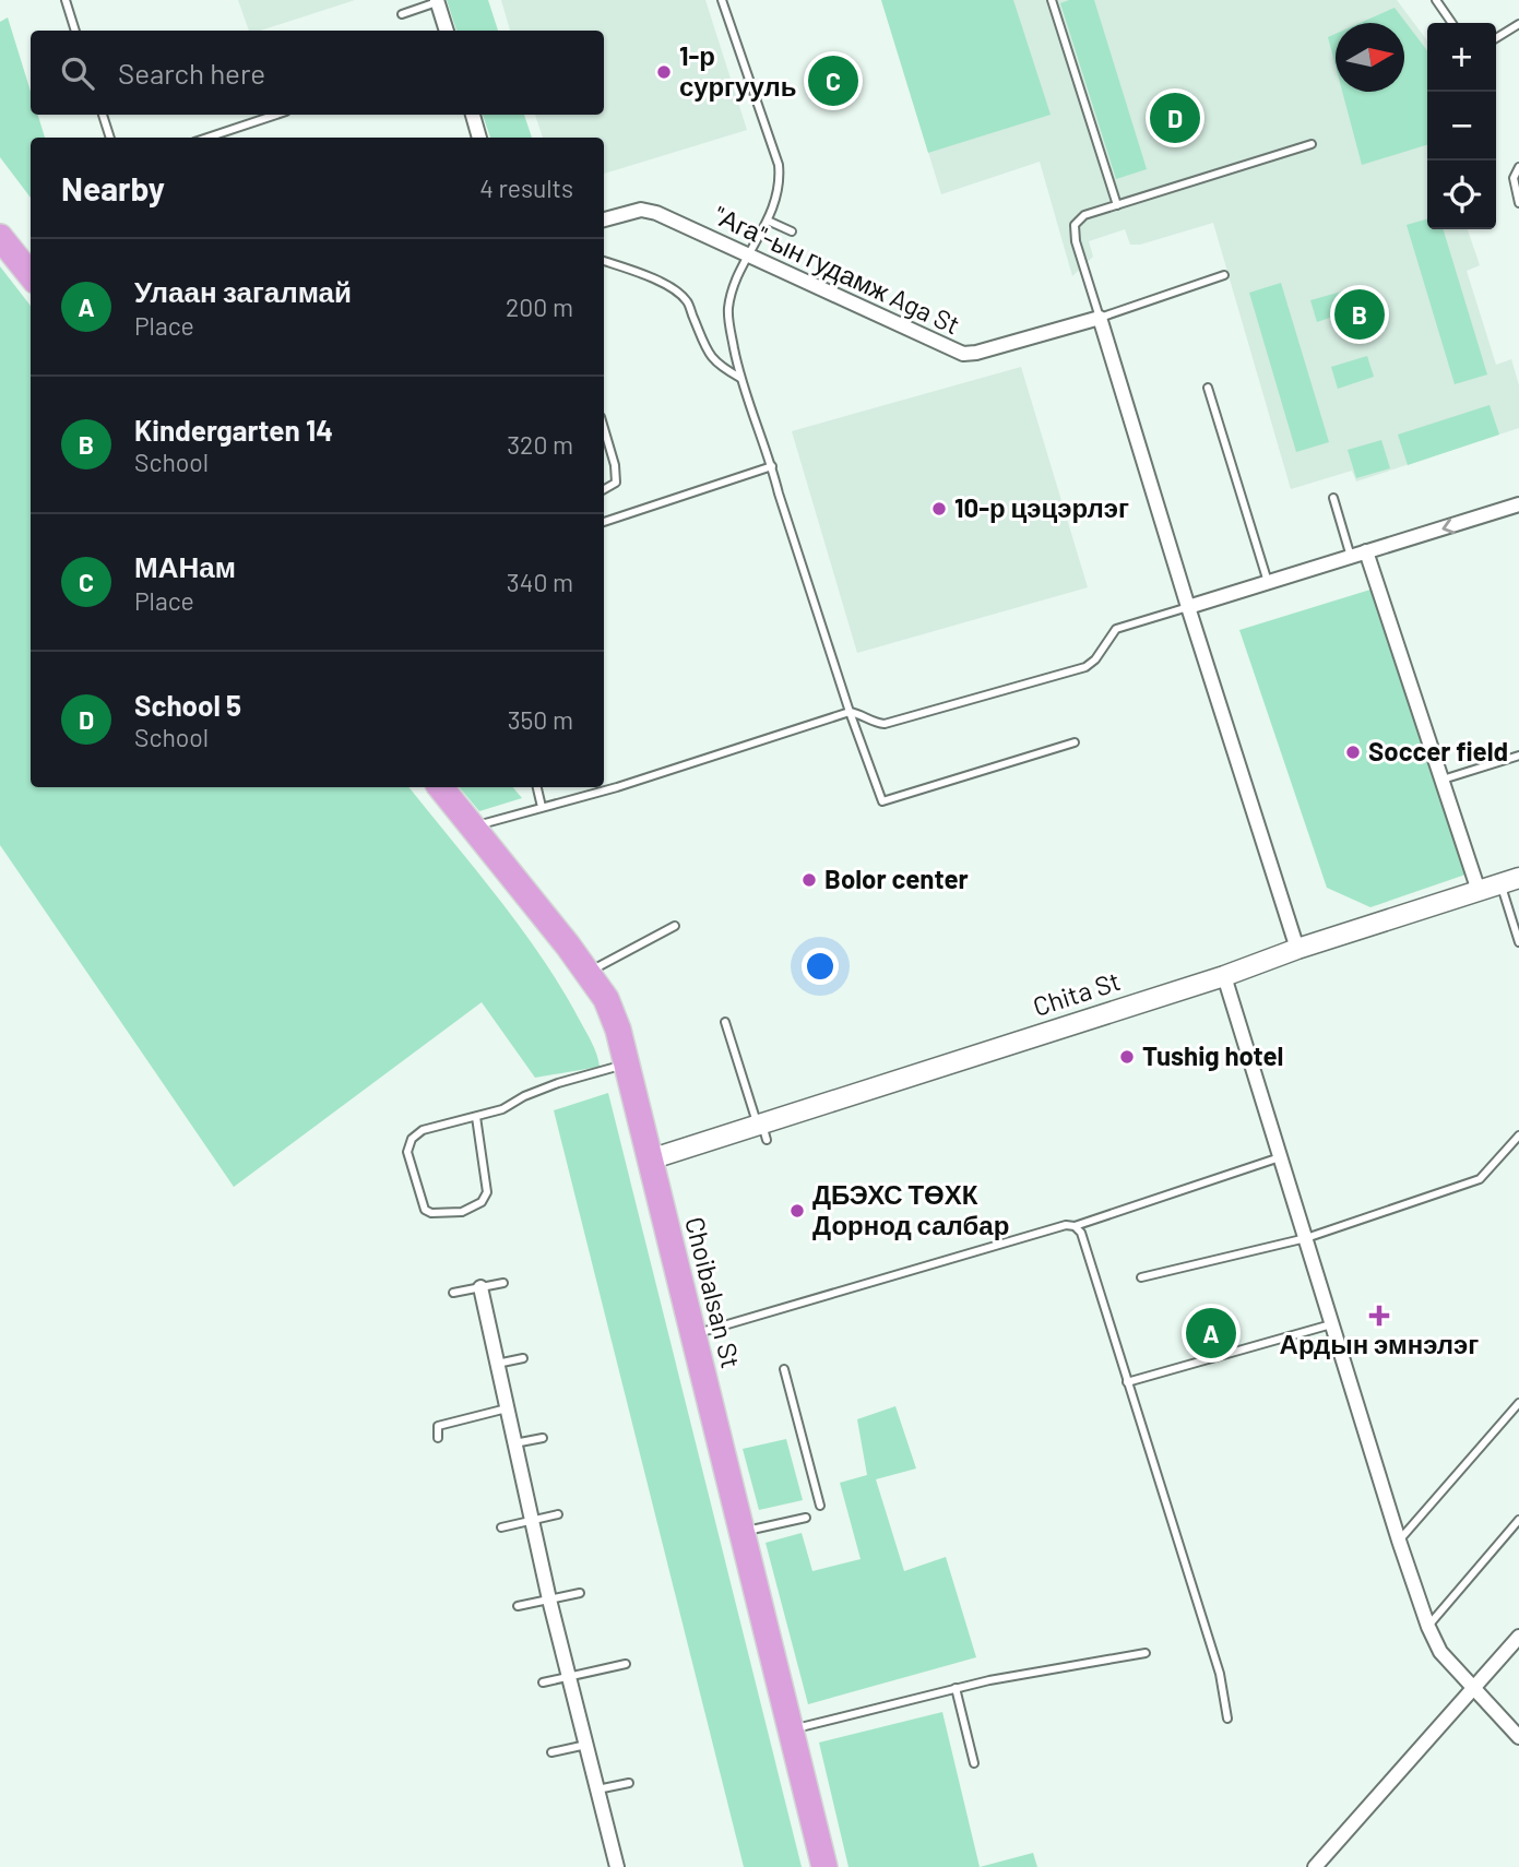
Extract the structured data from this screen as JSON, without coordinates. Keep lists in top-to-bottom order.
{
  "streets": {
    "highway": ["Choibalsan St"],
    "main road": ["Chita St"],
    "street": ["\"Ага\"-ын гудамж Aga St"]
  },
  "crossings": [
    ["Chita St", "Choibalsan St"]
  ],
  "places": {
    "other": [
      "1-р сургууль",
      "10-р цэцэрлэг",
      "Soccer field",
      "Bolor center",
      "Tushig hotel",
      "ДБЭХС ТӨХК Дорнод салбар"
    ],
    "health": ["Ардын эмнэлэг"]
  },
  "north": "right",
  "page": {
    "map_buttons": ["+", "−"],
    "search": "Search here",
    "pins": [
      "C",
      "D",
      "B",
      "A"
    ],
    "heading": ["Nearby", "4 results"],
    "list": [
      {
        "mark": "A",
        "name": "Улаан загалмай",
        "note": "Place",
        "value": "200 m"
      },
      {
        "mark": "B",
        "name": "Kindergarten 14",
        "note": "School",
        "value": "320 m"
      },
      {
        "mark": "C",
        "name": "МАНам",
        "note": "Place",
        "value": "340 m"
      },
      {
        "mark": "D",
        "name": "School 5",
        "note": "School",
        "value": "350 m"
      }
    ]
  }
}
